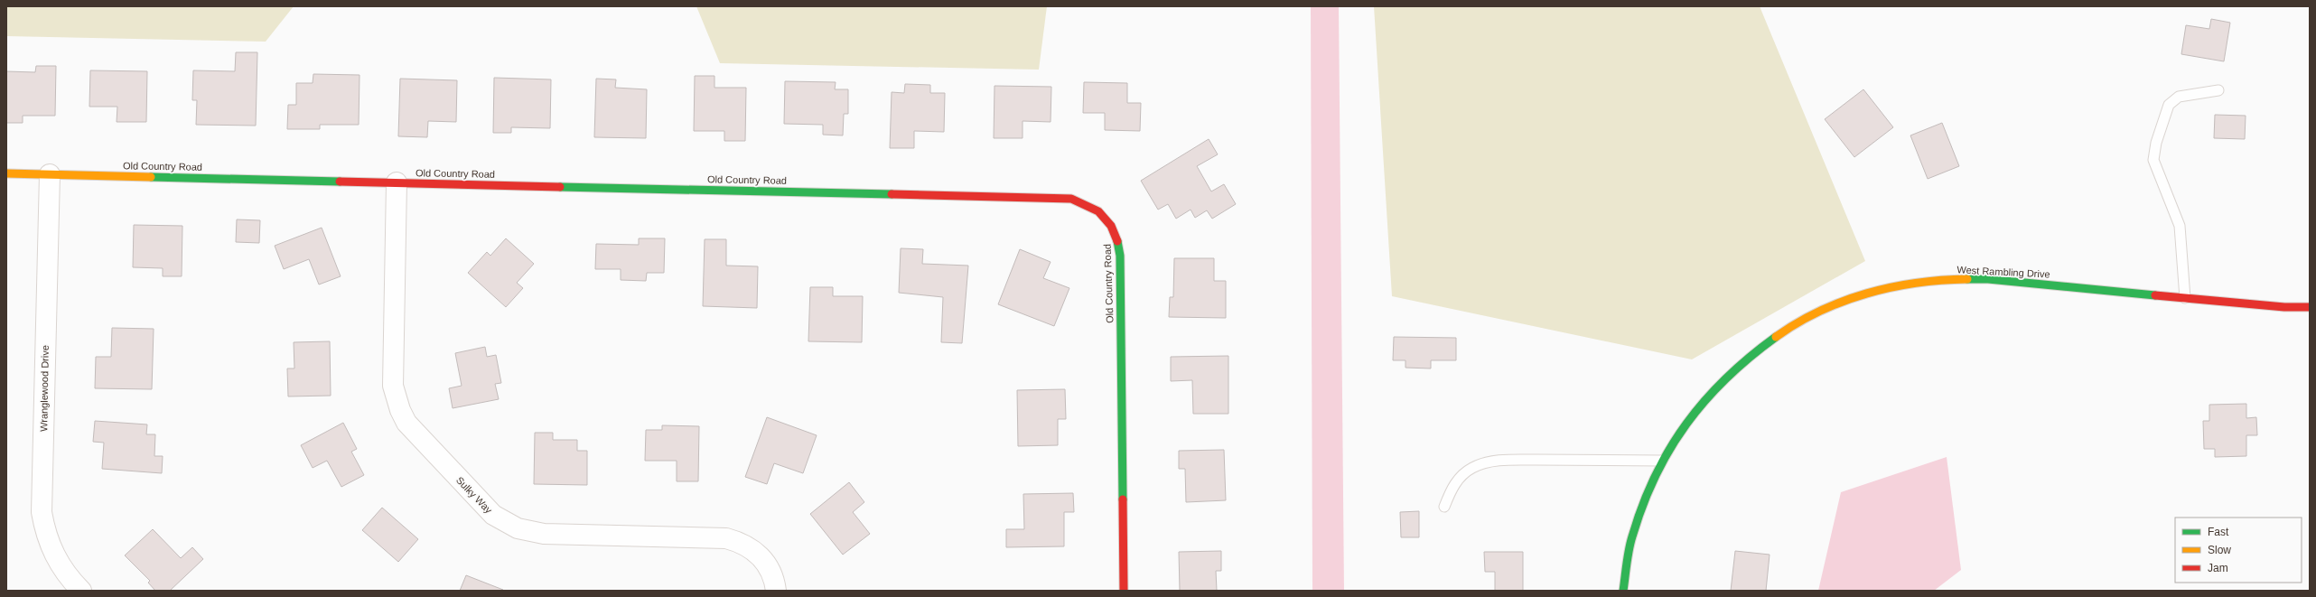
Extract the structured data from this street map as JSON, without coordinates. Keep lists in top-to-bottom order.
{
  "streets": {
    "street": [
      "Old Country Road",
      "West Rambling Drive",
      "Wranglewood Drive",
      "Sulky Way"
    ]
  },
  "crossings": [
    ["Old Country Road", "Wranglewood Drive"],
    ["Old Country Road", "Sulky Way"]
  ],
  "legend": ["Fast", "Slow", "Jam"]
}
